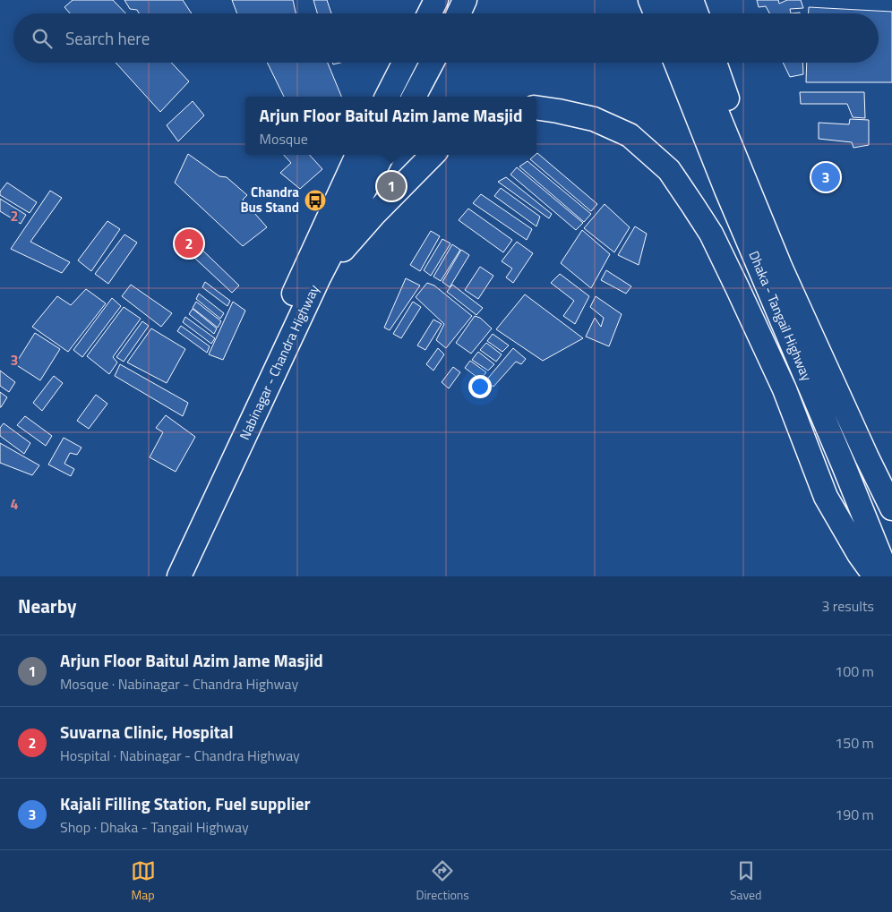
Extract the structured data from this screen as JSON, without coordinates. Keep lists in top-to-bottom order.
{
  "streets": {
    "highway": ["Dhaka - Tangail Highway", "Nabinagar - Chandra Highway"]
  },
  "places": {
    "bus stop": ["Chandra Bus Stand"]
  },
  "page": {
    "search": "Search here",
    "popup": ["Arjun Floor Baitul Azim Jame Masjid", "Mosque"],
    "pins": ["3", "1", "2"],
    "heading": ["Nearby", "3 results"],
    "list": [
      {
        "mark": "1",
        "name": "Arjun Floor Baitul Azim Jame Masjid",
        "note": "Mosque · Nabinagar - Chandra Highway",
        "value": "100 m"
      },
      {
        "mark": "2",
        "name": "Suvarna Clinic, Hospital",
        "note": "Hospital · Nabinagar - Chandra Highway",
        "value": "150 m"
      },
      {
        "mark": "3",
        "name": "Kajali Filling Station, Fuel supplier",
        "note": "Shop · Dhaka - Tangail Highway",
        "value": "190 m"
      }
    ],
    "nav": ["Map", "Directions", "Saved"]
  },
  "grid": {
    "rows": ["2", "3", "4"]
  }
}
